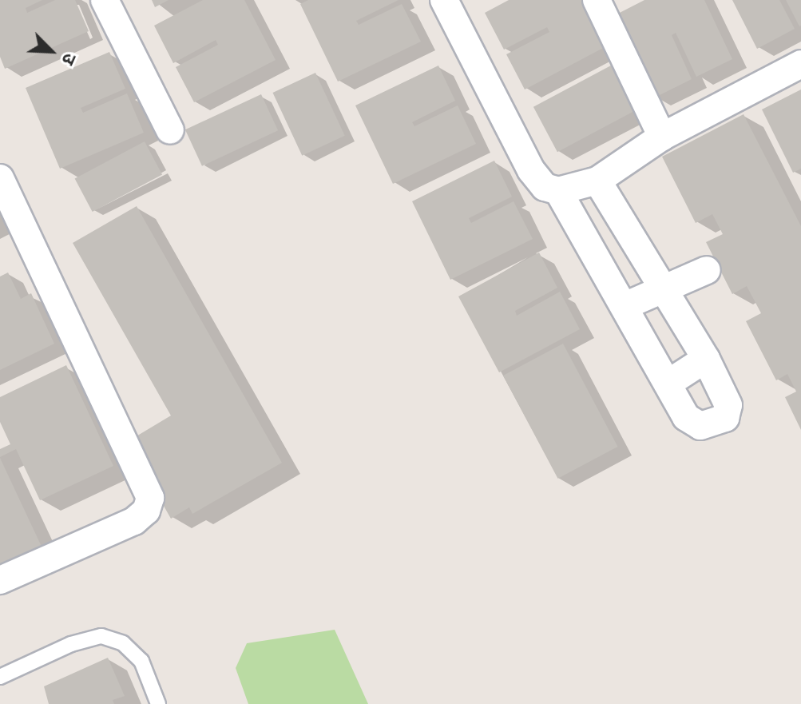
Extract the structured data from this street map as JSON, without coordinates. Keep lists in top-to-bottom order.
{
  "north": "bottom right"
}
